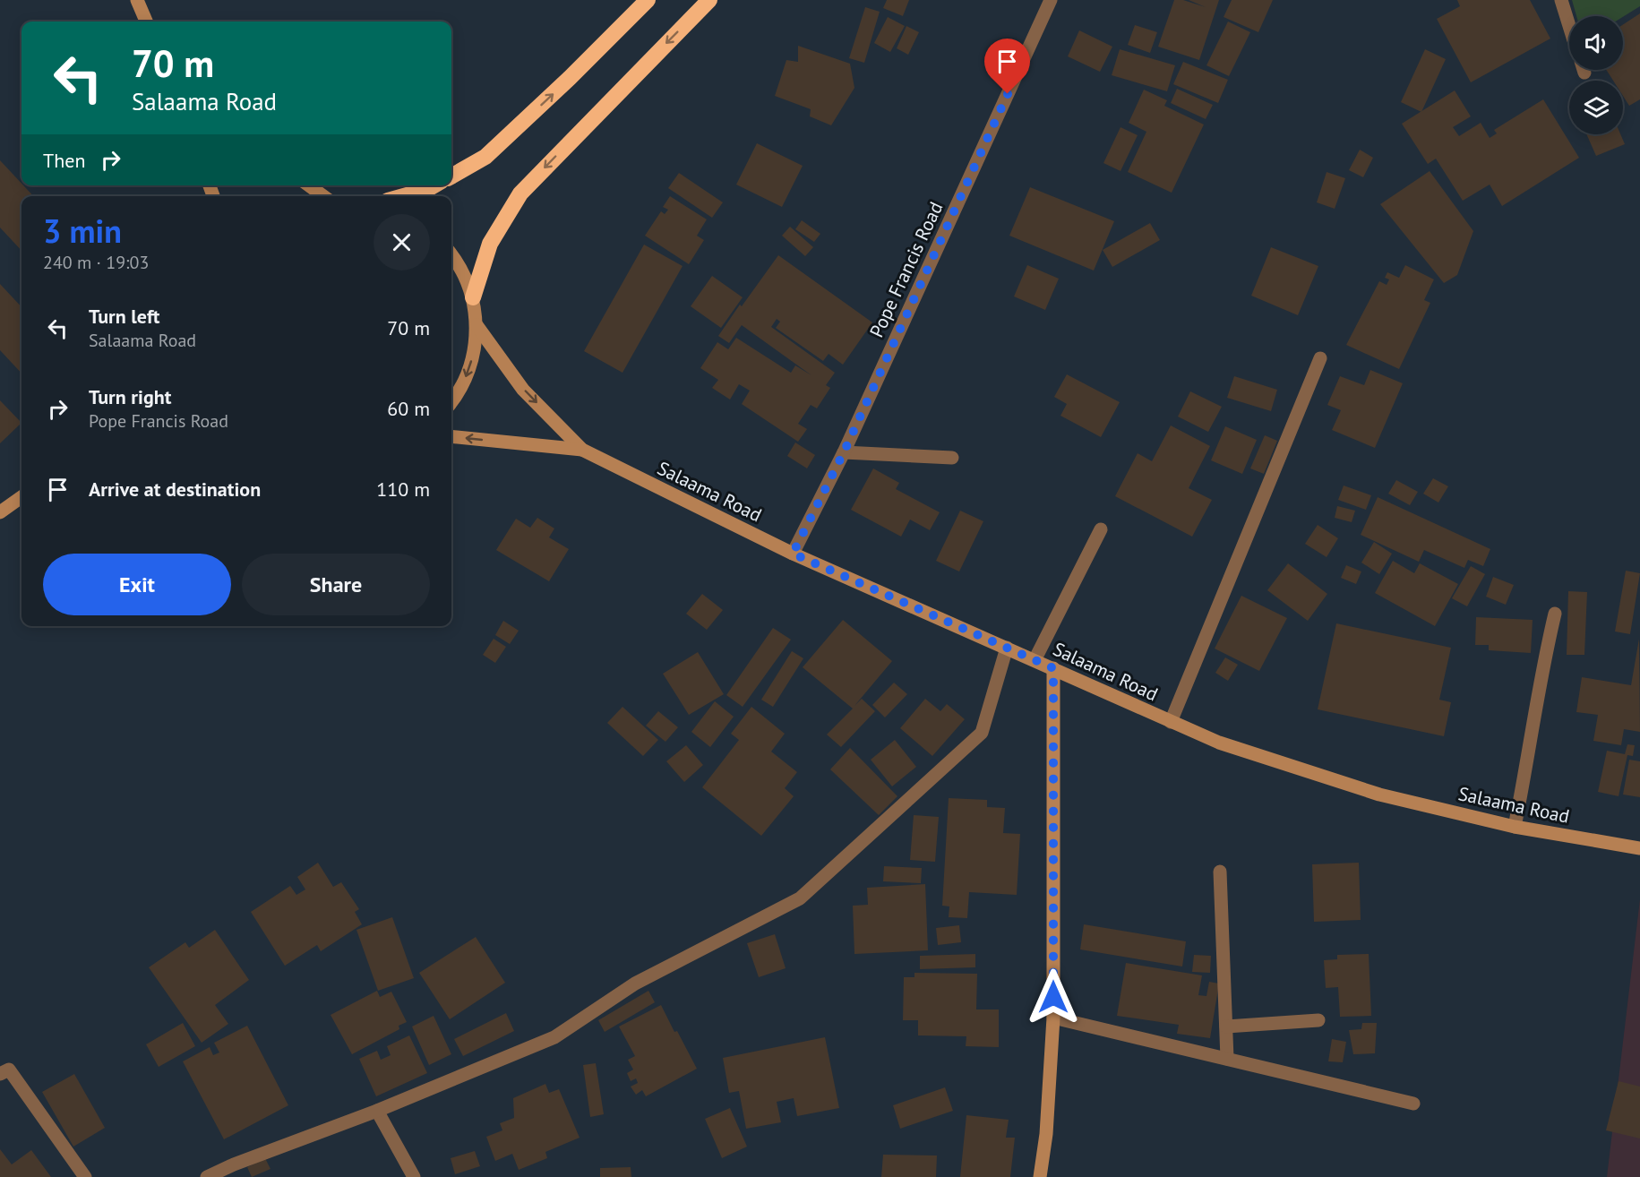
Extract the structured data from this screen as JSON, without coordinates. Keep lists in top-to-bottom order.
{
  "streets": {
    "main road": ["Salaama Road"],
    "street": ["Pope Francis Road"]
  },
  "crossings": [
    ["Pope Francis Road", "Salaama Road"]
  ],
  "page": {
    "turn": ["70 m", "Salaama Road"],
    "then": "Then",
    "heading": ["3 min", "240 m · 19:03"],
    "list": [
      {
        "name": "Turn left",
        "note": "Salaama Road",
        "value": "70 m"
      },
      {
        "name": "Turn right",
        "note": "Pope Francis Road",
        "value": "60 m"
      },
      {
        "name": "Arrive at destination",
        "value": "110 m"
      }
    ],
    "buttons": ["Exit", "Share"]
  }
}
